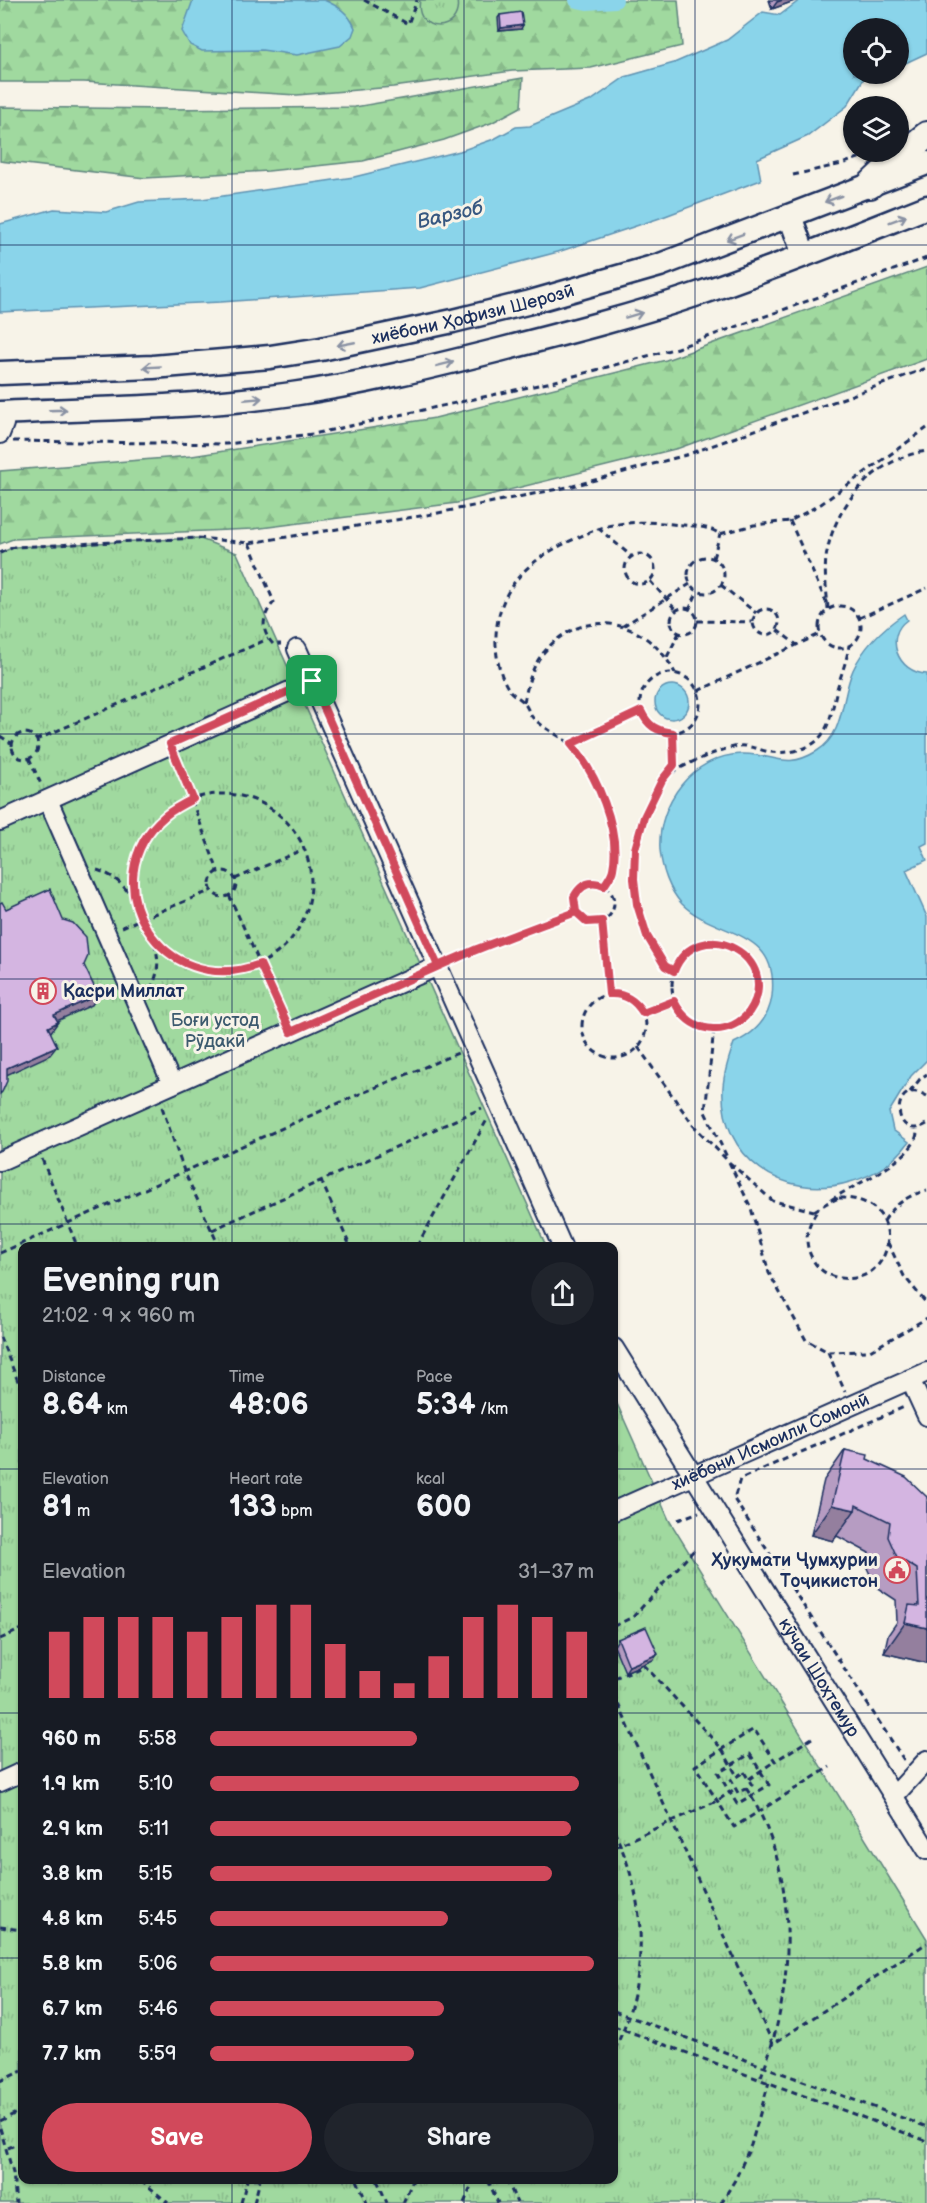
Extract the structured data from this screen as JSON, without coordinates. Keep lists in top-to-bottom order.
{
  "streets": {
    "main road": ["хиёбони Ҳофизи Шерозӣ"],
    "street": ["хиёбони Исмоили Сомонӣ", "кӯчаи Шоҳтемур"]
  },
  "crossings": [
    ["хиёбони Исмоили Сомонӣ", "кӯчаи Шоҳтемур"]
  ],
  "water": ["Варзоб"],
  "parks": ["Боғи устод Рӯдакӣ"],
  "places": {
    "building": ["Қасри Миллат"],
    "public building": ["Ҳукумати Ҷумҳурии Тоҷикистон"]
  },
  "page": {
    "heading": ["Evening run", "21:02 · 9 × 960 m"],
    "stats": [
      ["Distance", "8.64 km"],
      ["Time", "48:06"],
      ["Pace", "5:34 /km"],
      ["Elevation", "81 m"],
      ["Heart rate", "133 bpm"],
      ["kcal", "600"]
    ],
    "chart": ["Elevation", "31–37 m"],
    "list": [
      {
        "name": "960 m",
        "note": "5:58"
      },
      {
        "name": "1.9 km",
        "note": "5:10"
      },
      {
        "name": "2.9 km",
        "note": "5:11"
      },
      {
        "name": "3.8 km",
        "note": "5:15"
      },
      {
        "name": "4.8 km",
        "note": "5:45"
      },
      {
        "name": "5.8 km",
        "note": "5:06"
      },
      {
        "name": "6.7 km",
        "note": "5:46"
      },
      {
        "name": "7.7 km",
        "note": "5:59"
      }
    ],
    "buttons": ["Save", "Share"]
  }
}
